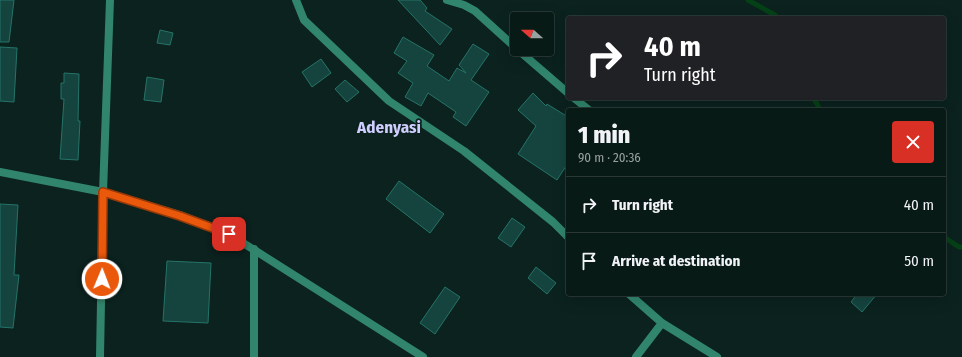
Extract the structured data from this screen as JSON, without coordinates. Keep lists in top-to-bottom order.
{
  "districts": ["Adenyasi"],
  "north": "left",
  "page": {
    "turn": ["40 m", "Turn right"],
    "heading": ["1 min", "90 m · 20:36"],
    "list": [
      {
        "name": "Turn right",
        "value": "40 m"
      },
      {
        "name": "Arrive at destination",
        "value": "50 m"
      }
    ]
  }
}
